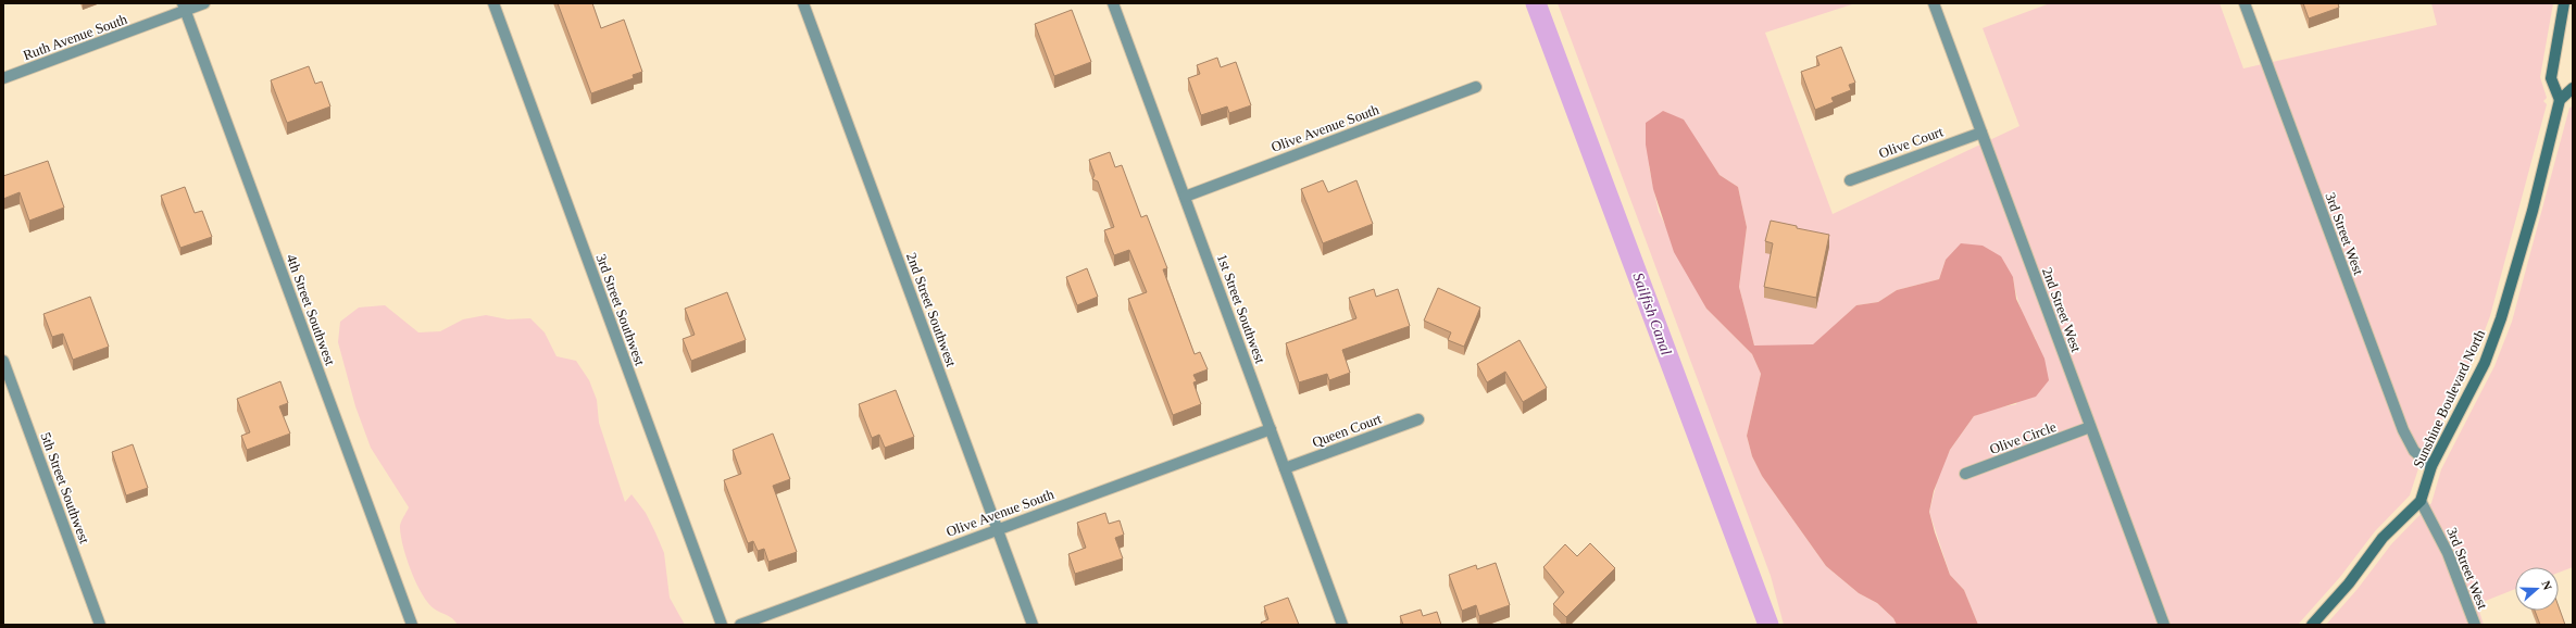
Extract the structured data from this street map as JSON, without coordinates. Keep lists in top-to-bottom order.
{
  "streets": {
    "street": [
      "Ruth Avenue South",
      "Olive Avenue South",
      "Olive Court",
      "3rd Street West",
      "1st Street Southwest",
      "4th Street Southwest",
      "3rd Street Southwest",
      "2nd Street Southwest",
      "2nd Street West",
      "Sunshine Boulevard North",
      "Queen Court",
      "Olive Circle",
      "5th Street Southwest"
    ]
  },
  "crossings": [
    ["Ruth Avenue South", "4th Street Southwest"],
    ["Olive Avenue South", "1st Street Southwest"],
    ["Olive Avenue South", "2nd Street Southwest"],
    ["Olive Court", "2nd Street West"],
    ["3rd Street West", "Sunshine Boulevard North"],
    ["1st Street Southwest", "Queen Court"],
    ["2nd Street West", "Olive Circle"]
  ],
  "water": ["Sailfish Canal"],
  "north": "right"
}
